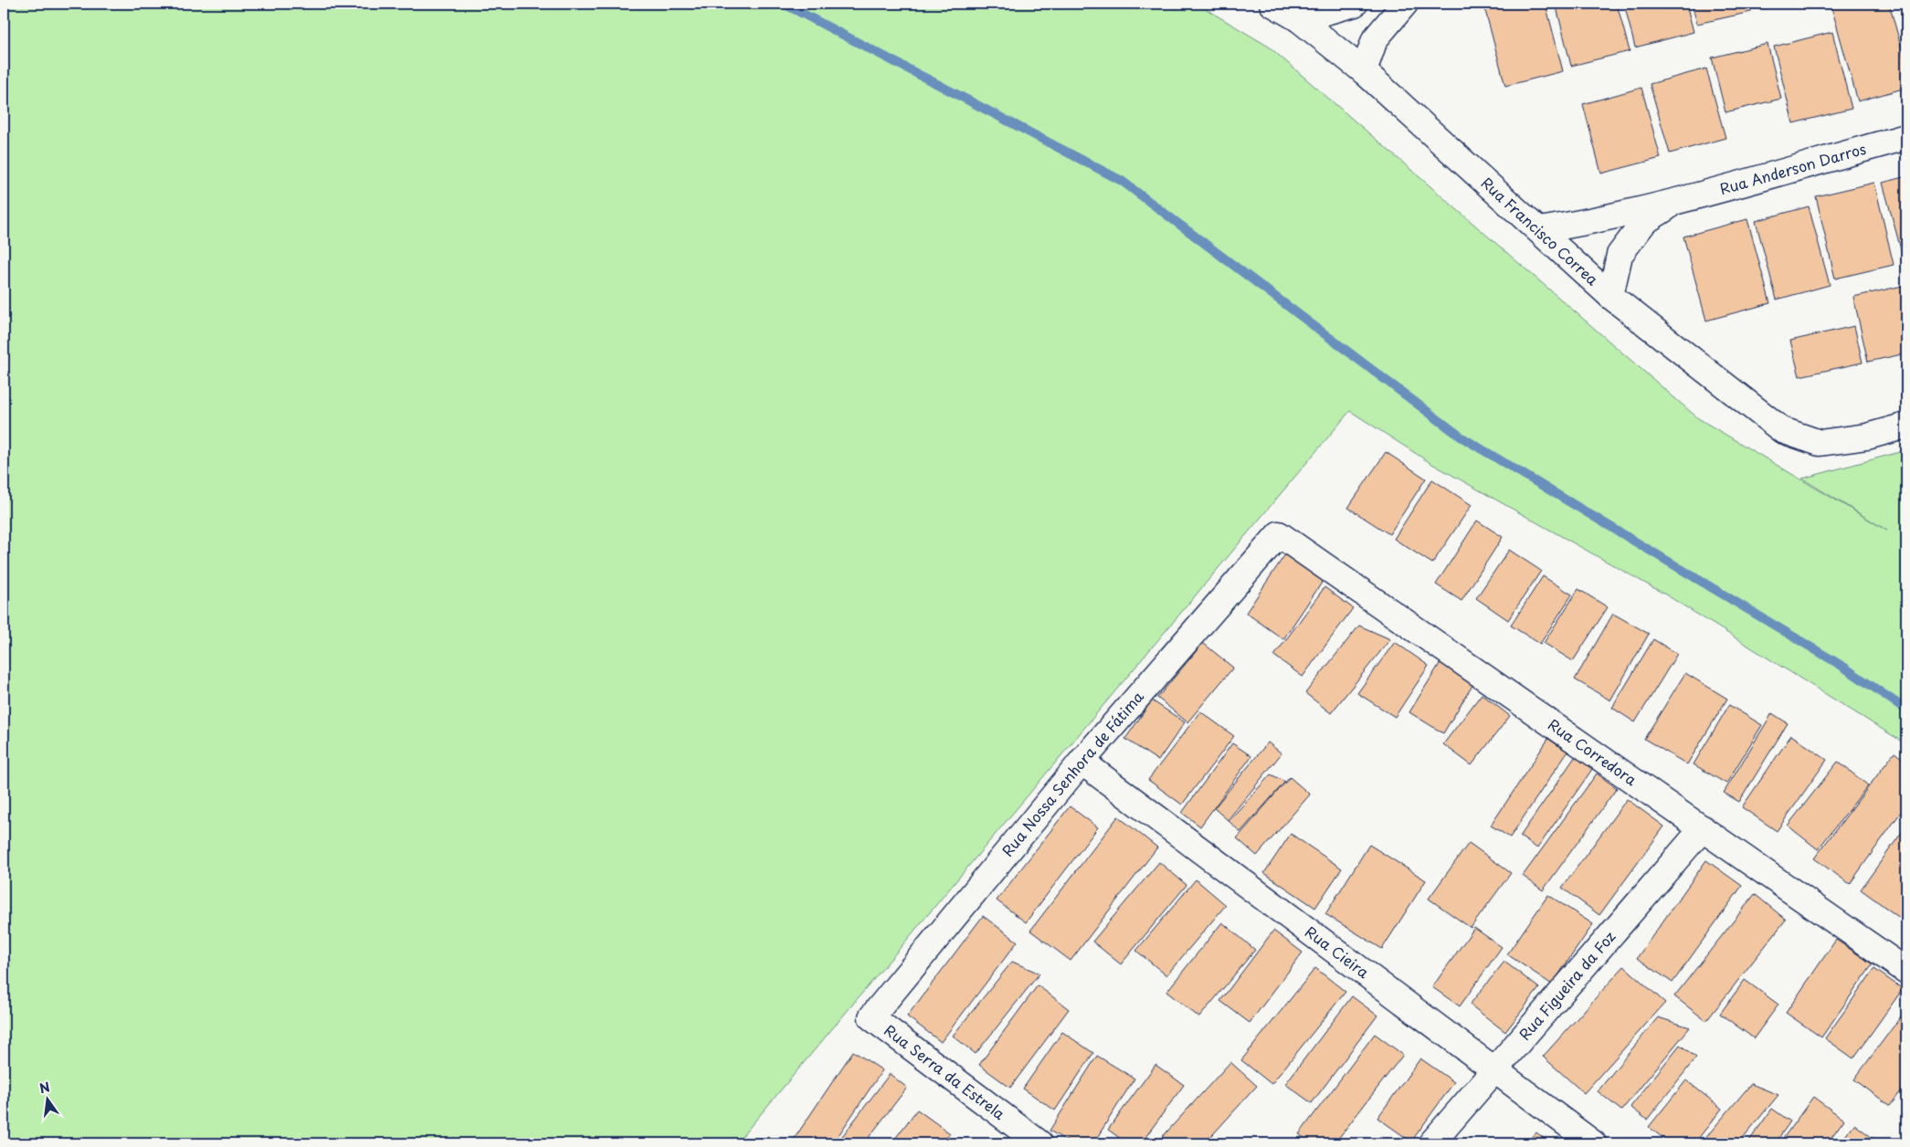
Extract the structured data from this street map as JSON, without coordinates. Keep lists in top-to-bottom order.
{
  "streets": {
    "street": [
      "Rua Anderson Darros",
      "Rua Francisco Correa",
      "Rua Corredora",
      "Rua Nossa Senhora de Fátima",
      "Rua Cieira",
      "Rua Figueira da Foz",
      "Rua Serra da Estrela"
    ]
  },
  "crossings": [
    ["Rua Anderson Darros", "Rua Francisco Correa"],
    ["Rua Corredora", "Rua Nossa Senhora de Fátima"],
    ["Rua Corredora", "Rua Figueira da Foz"],
    ["Rua Nossa Senhora de Fátima", "Rua Cieira"],
    ["Rua Nossa Senhora de Fátima", "Rua Serra da Estrela"],
    ["Rua Cieira", "Rua Figueira da Foz"]
  ],
  "north": "top"
}
